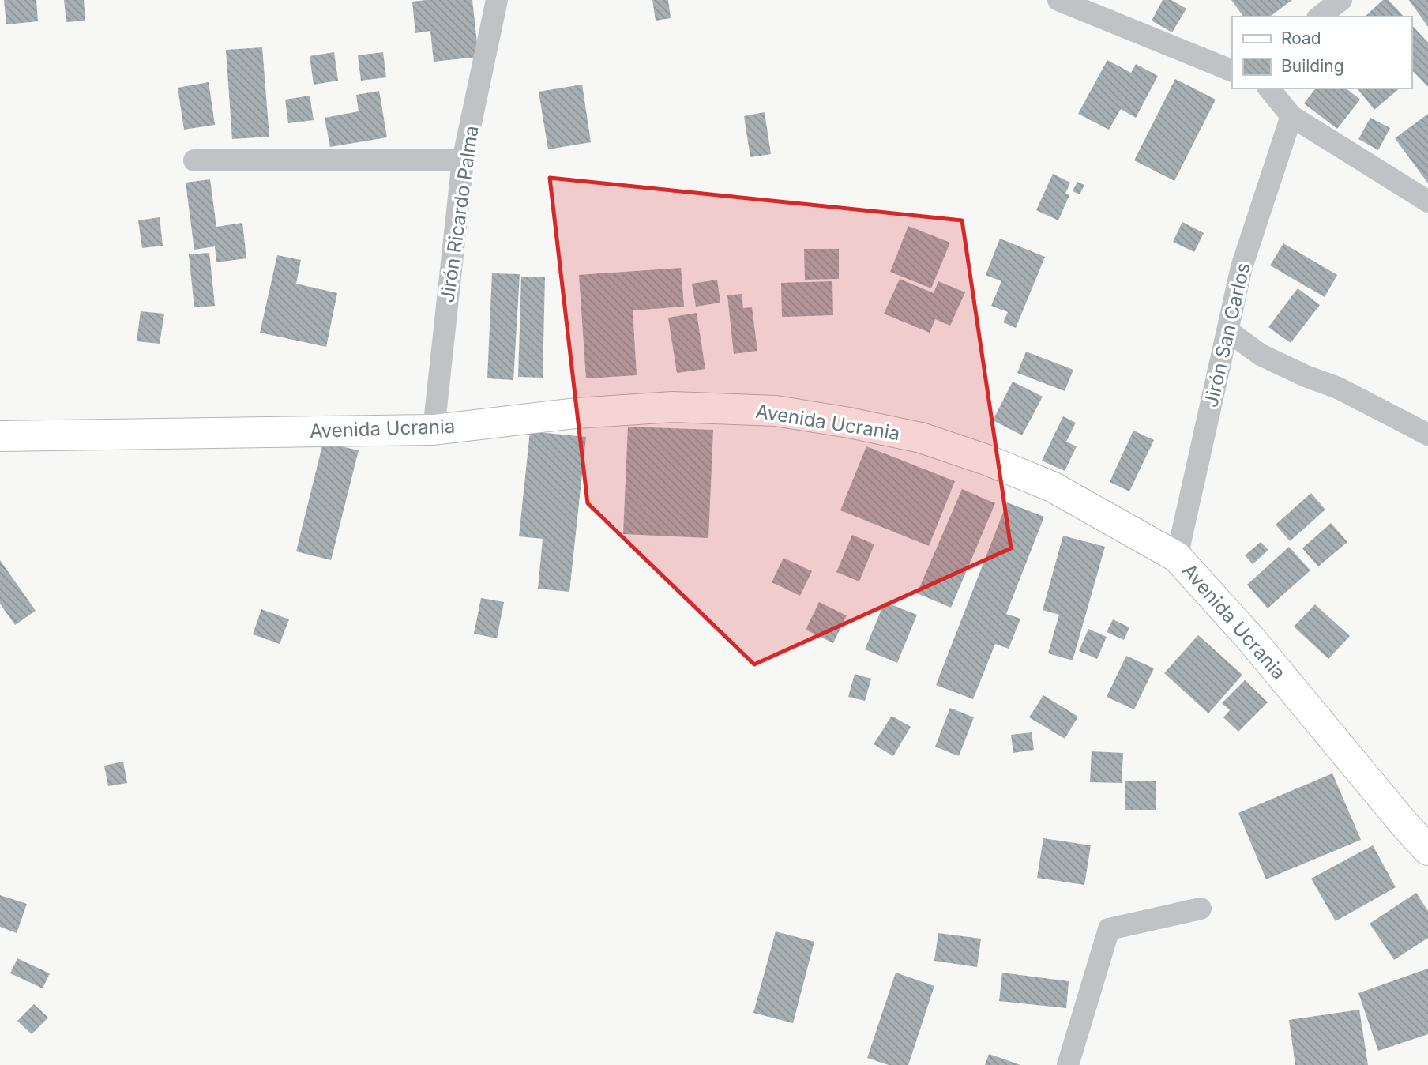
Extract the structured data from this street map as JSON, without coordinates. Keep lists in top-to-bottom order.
{
  "streets": {
    "main road": ["Avenida Ucrania"],
    "street": ["Jirón Ricardo Palma", "Jirón San Carlos"]
  },
  "crossings": [
    ["Jirón Ricardo Palma", "Avenida Ucrania"],
    ["Jirón San Carlos", "Avenida Ucrania"]
  ],
  "legend": ["Road", "Building"]
}
